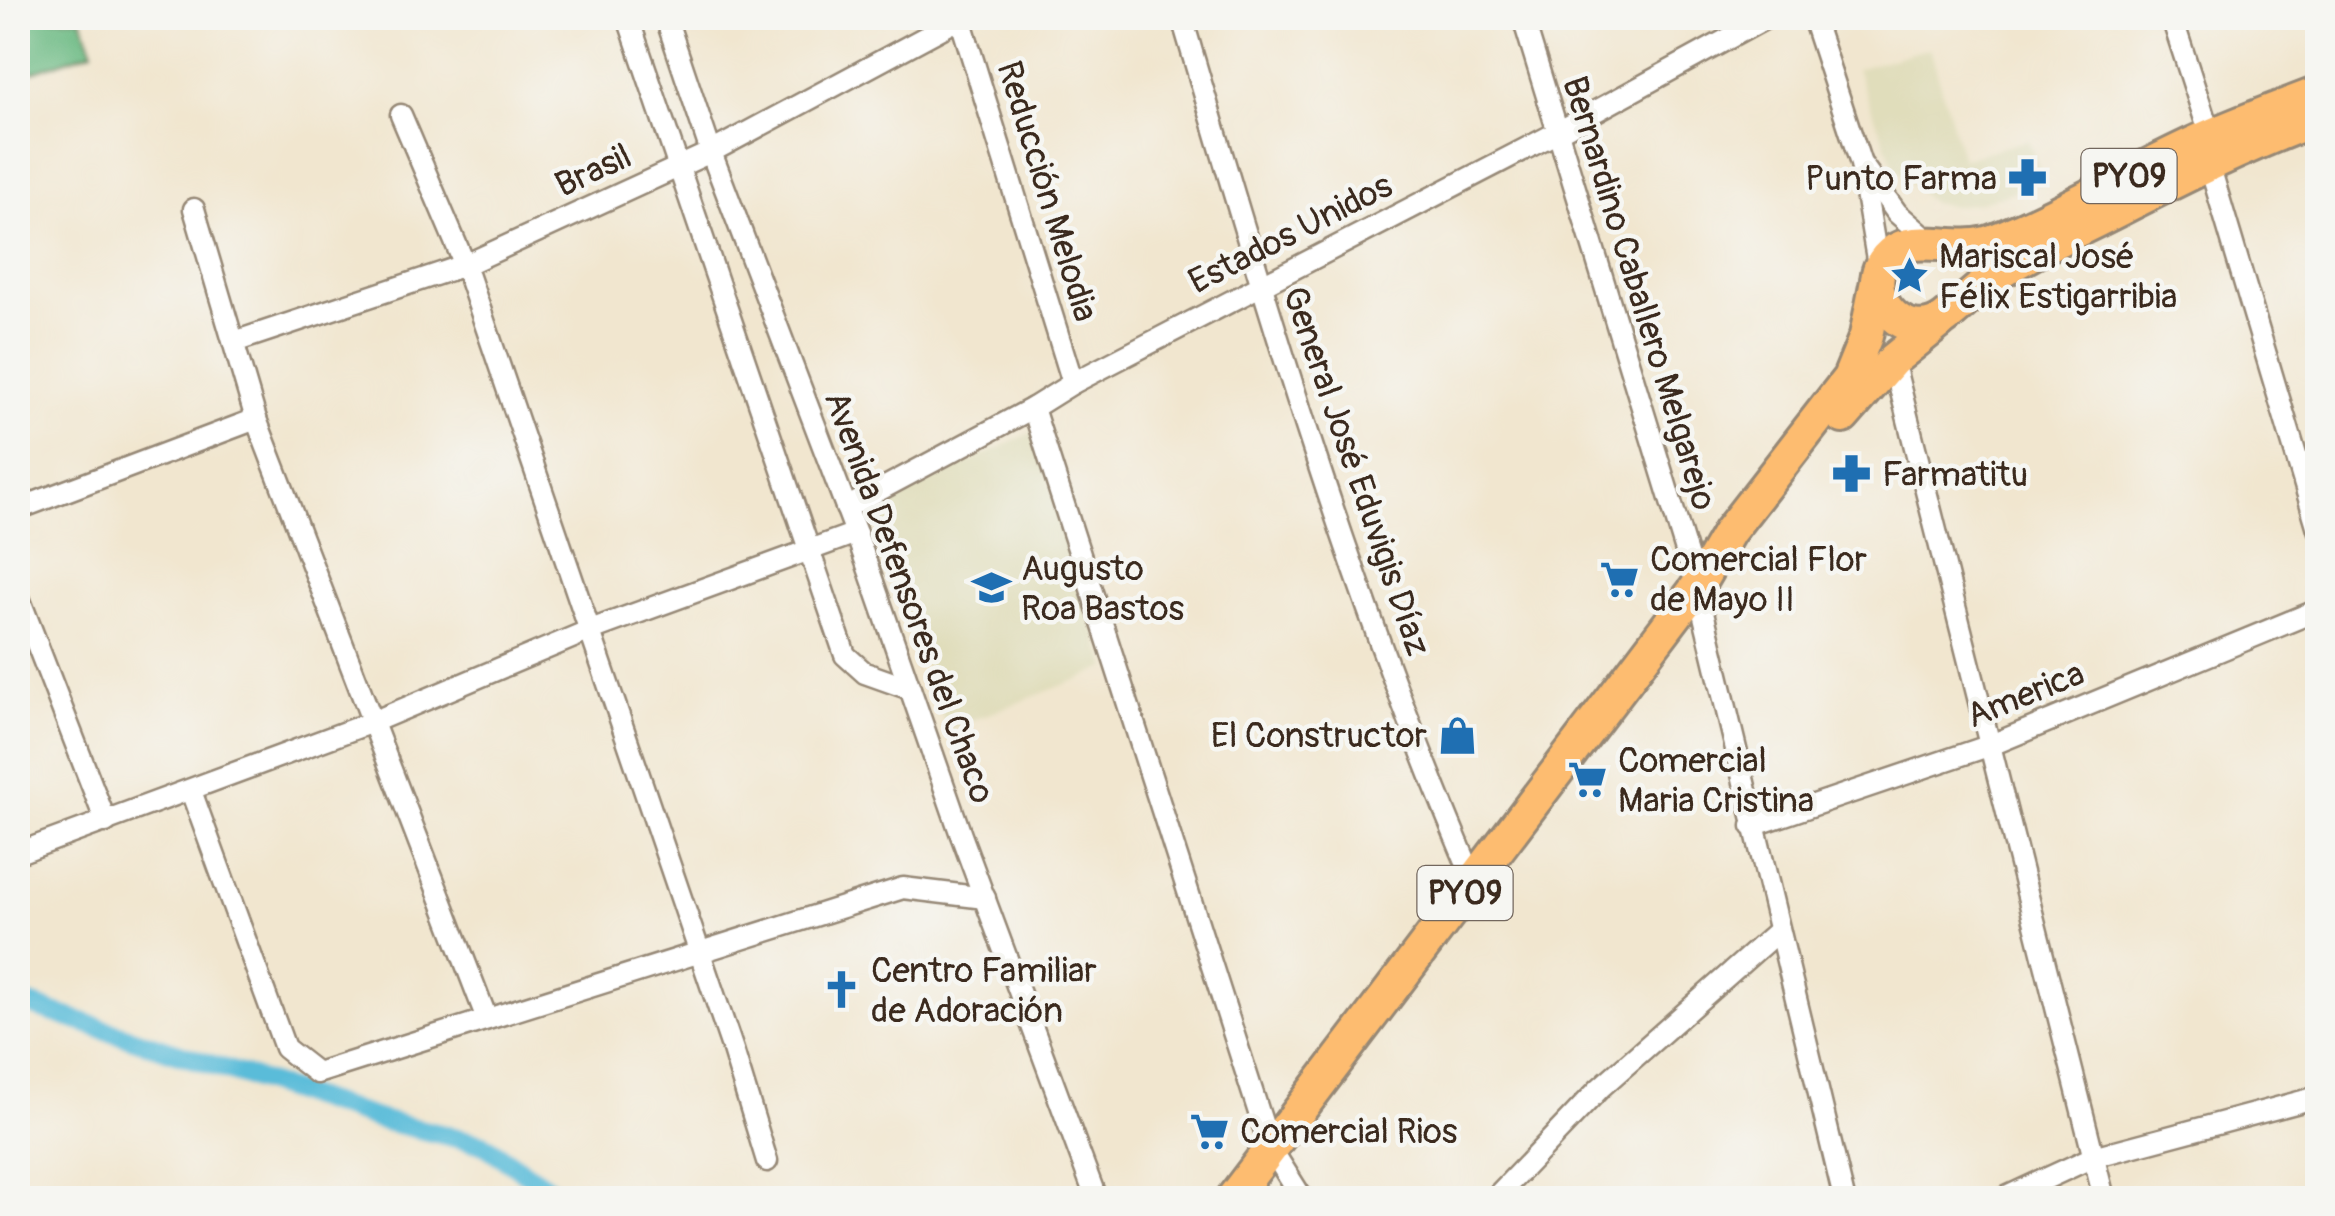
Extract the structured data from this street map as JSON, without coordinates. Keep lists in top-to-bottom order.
{
  "streets": {
    "highway": ["PY09"],
    "street": [
      "Brasil",
      "Reducción Melodia",
      "Estados Unidos",
      "Bernardino Caballero Melgarejo",
      "General José Eduvigis Díaz",
      "Avenida Defensores del Chaco",
      "America"
    ]
  },
  "crossings": [
    ["Brasil", "Reducción Melodia"],
    ["Brasil", "Avenida Defensores del Chaco"],
    ["PY09", "Bernardino Caballero Melgarejo"],
    ["PY09", "General José Eduvigis Díaz"],
    ["Reducción Melodia", "Estados Unidos"],
    ["Estados Unidos", "Bernardino Caballero Melgarejo"],
    ["Estados Unidos", "General José Eduvigis Díaz"],
    ["Estados Unidos", "Avenida Defensores del Chaco"],
    ["Bernardino Caballero Melgarejo", "America"]
  ],
  "places": {
    "pharmacy": ["Punto Farma", "Farmatitu"],
    "place": ["Mariscal José Félix Estigarribia"],
    "supermarket": ["Comercial Flor de Mayo II", "Comercial Maria Cristina", "Comercial Rios"],
    "school or university": ["Augusto Roa Bastos"],
    "shop": ["El Constructor"],
    "church": ["Centro Familiar de Adoración"]
  }
}
